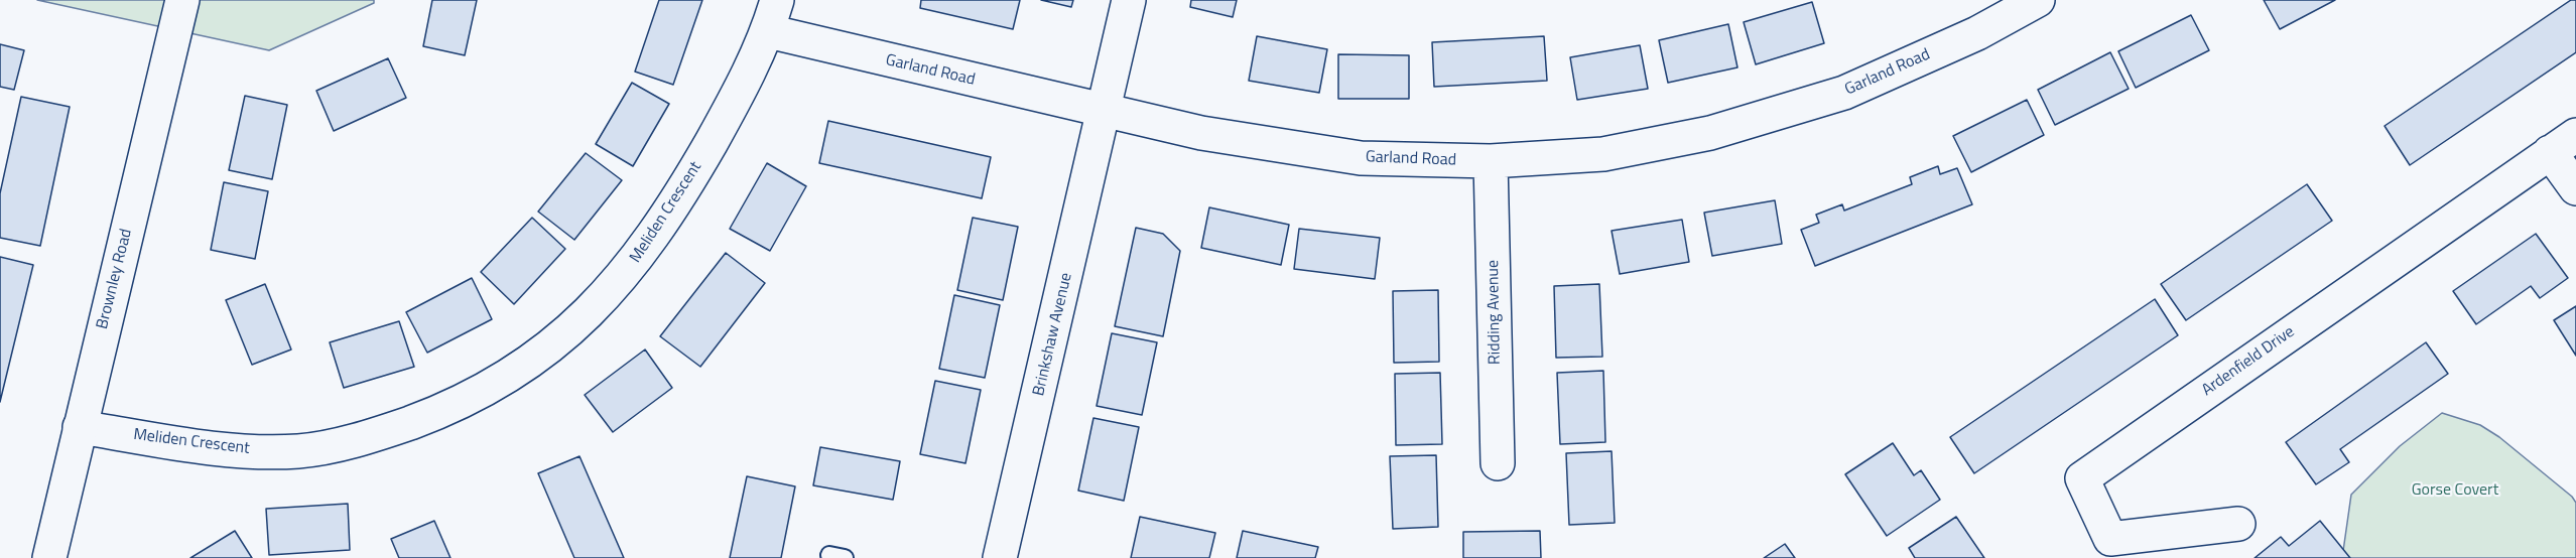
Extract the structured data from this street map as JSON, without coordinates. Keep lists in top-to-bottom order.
{
  "streets": {
    "street": [
      "Garland Road",
      "Meliden Crescent",
      "Brownley Road",
      "Ridding Avenue",
      "Brinkshaw Avenue",
      "Ardenfield Drive"
    ]
  },
  "crossings": [
    ["Garland Road", "Meliden Crescent"],
    ["Garland Road", "Ridding Avenue"],
    ["Garland Road", "Brinkshaw Avenue"],
    ["Meliden Crescent", "Brownley Road"]
  ],
  "parks": ["Gorse Covert"]
}
